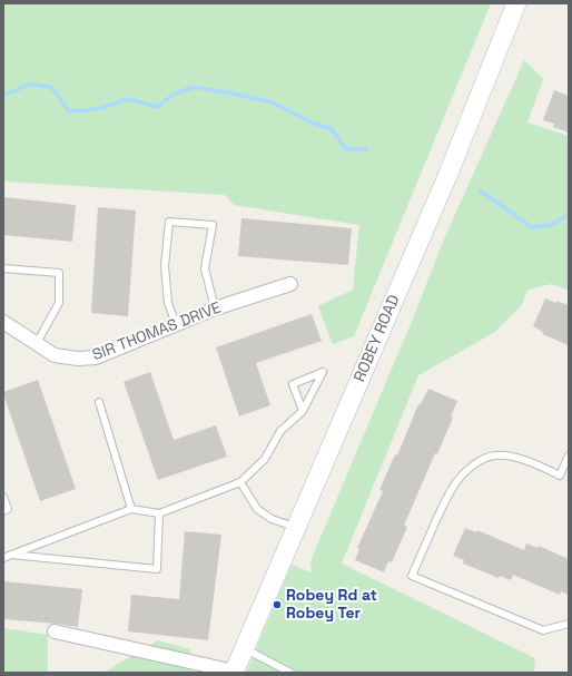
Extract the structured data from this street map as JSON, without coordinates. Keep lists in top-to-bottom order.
{
  "streets": {
    "street": ["SIR THOMAS DRIVE", "ROBEY ROAD"]
  },
  "places": ["Robey Rd at Robey Ter"]
}
